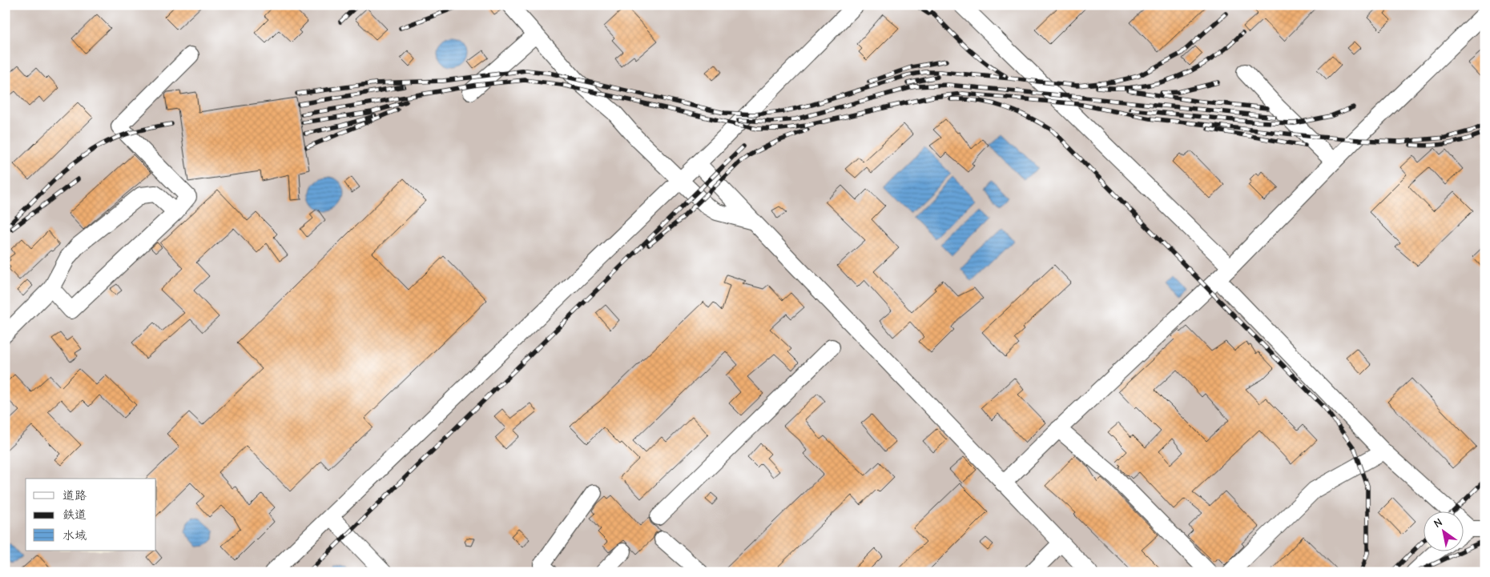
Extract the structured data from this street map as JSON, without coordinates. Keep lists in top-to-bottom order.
{
  "legend": ["道路", "鉄道", "水域"],
  "north": "top left"
}
